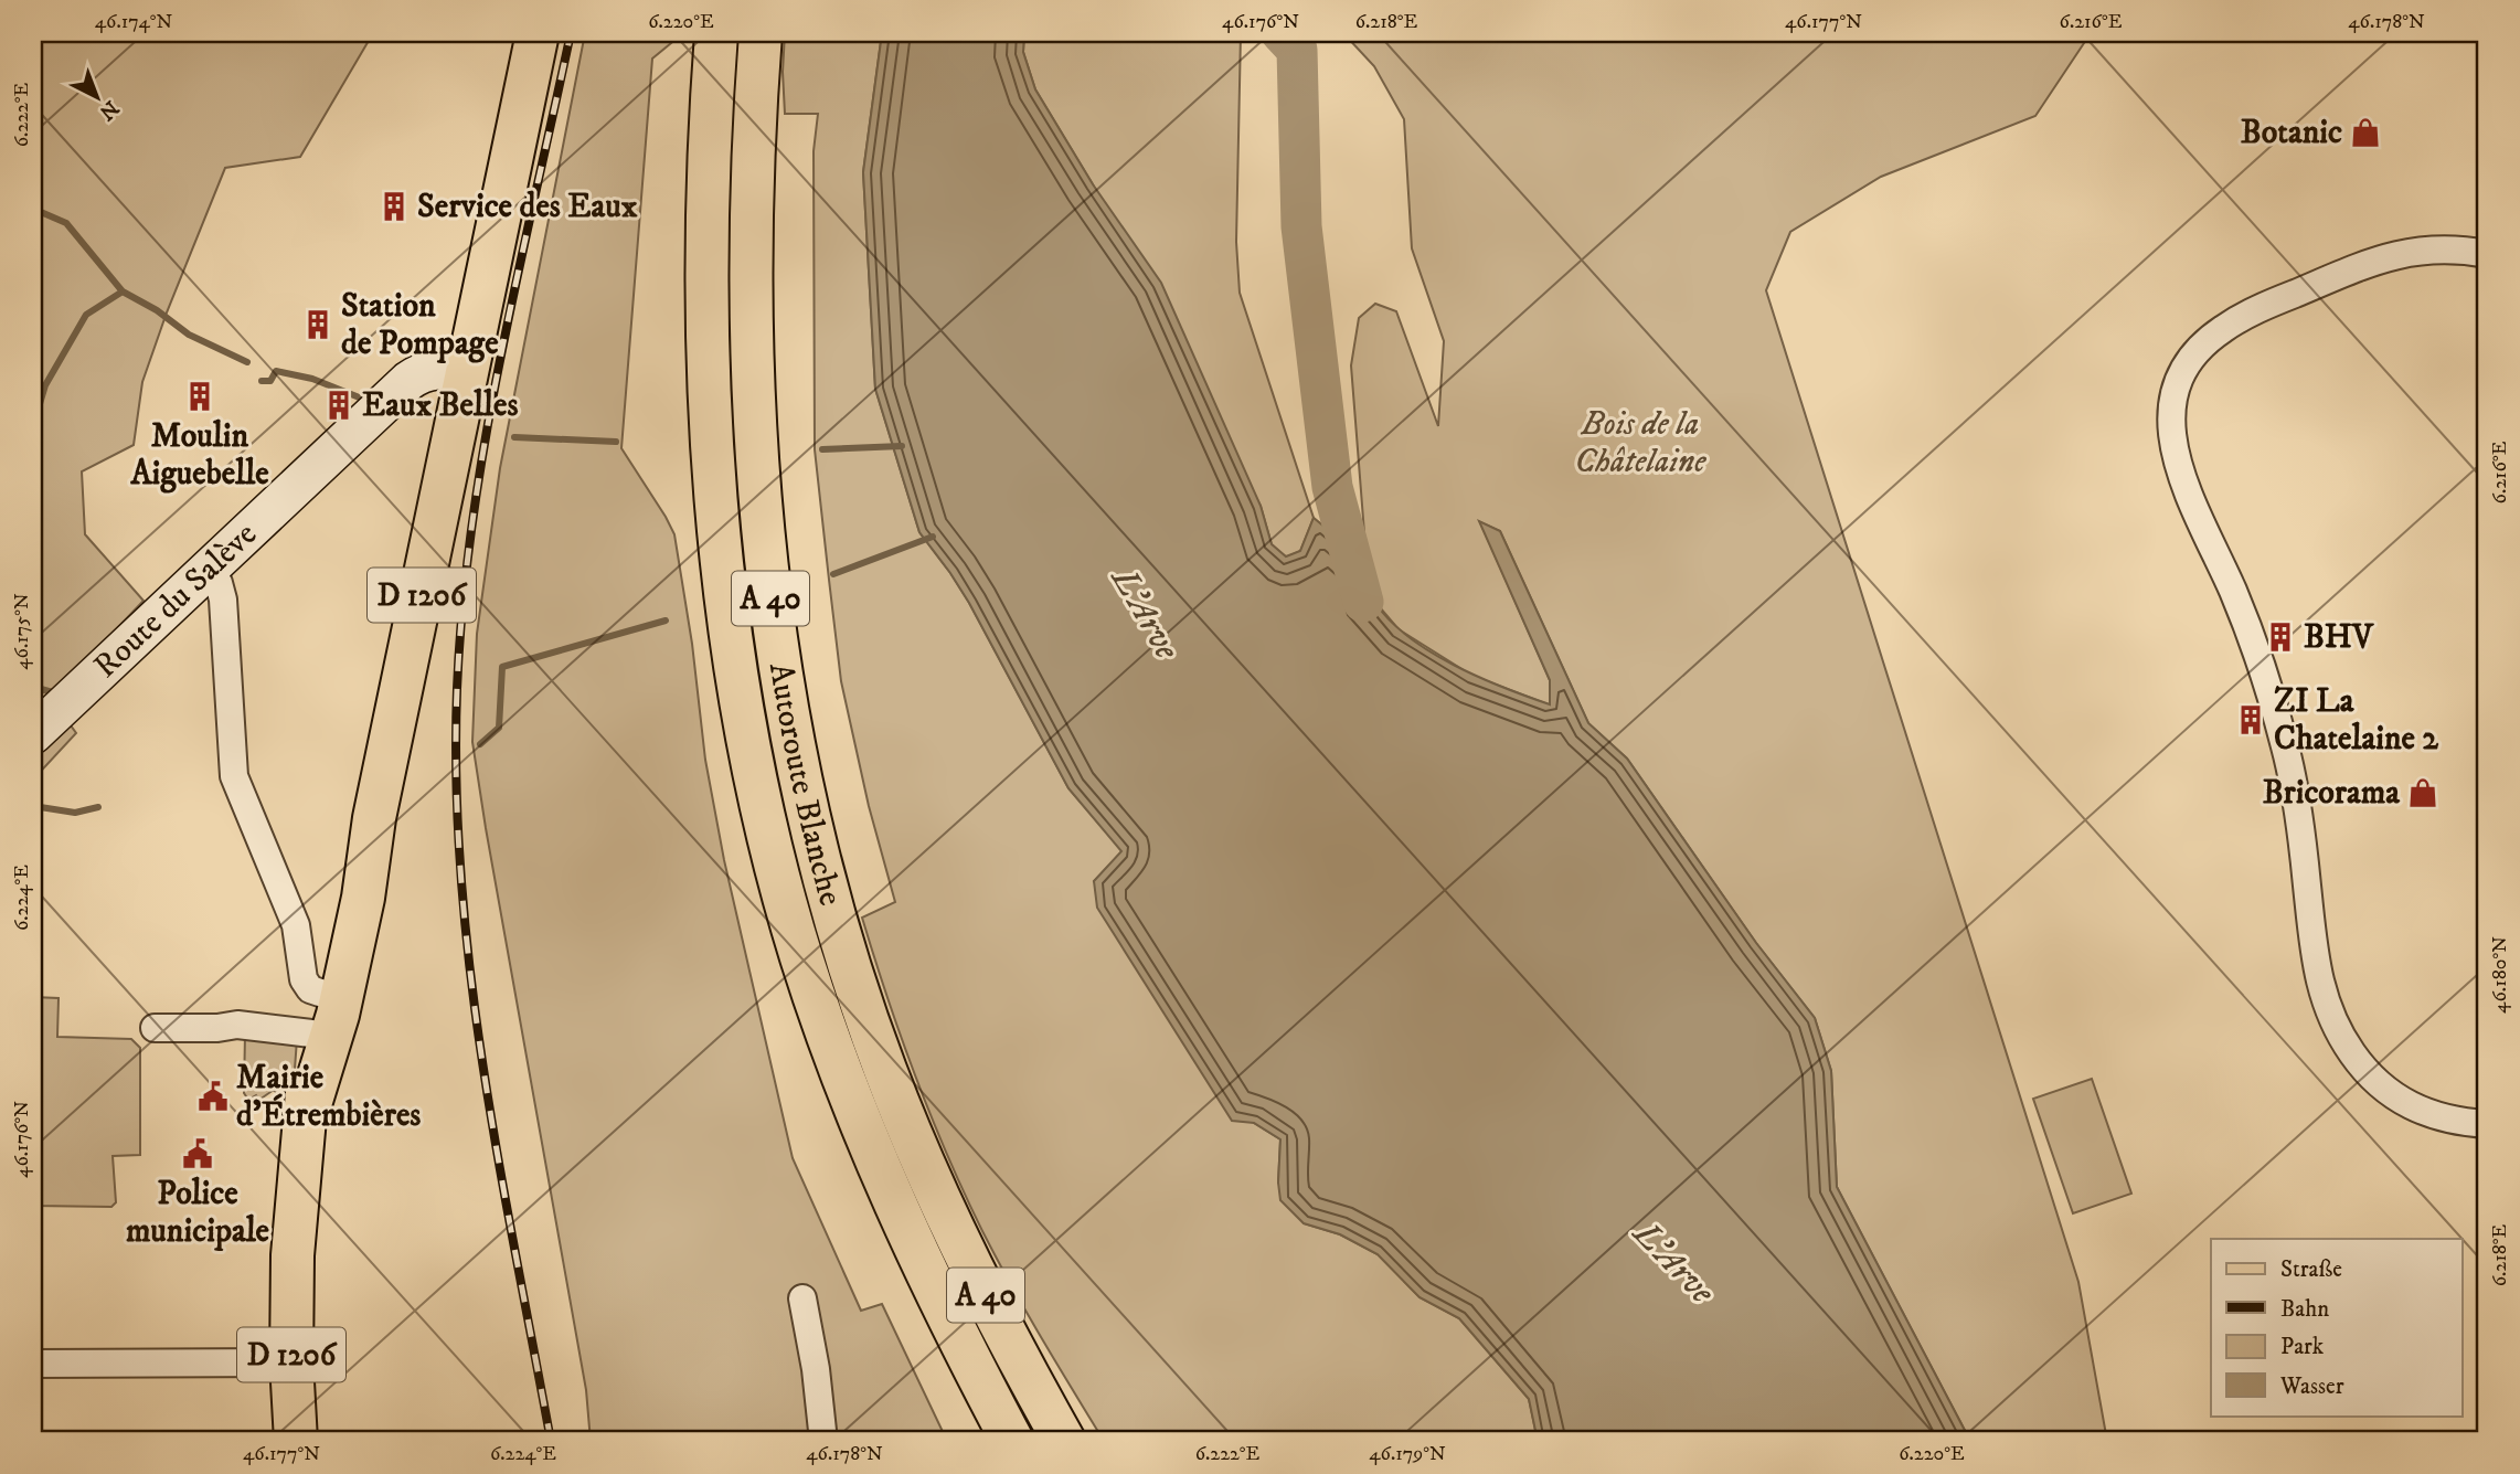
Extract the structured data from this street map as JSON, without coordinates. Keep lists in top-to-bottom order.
{
  "streets": {
    "main road": ["D 1206", "A 40", "Autoroute Blanche"],
    "street": ["Route du Salève"]
  },
  "crossings": [
    ["D 1206", "Route du Salève"]
  ],
  "water": ["L'Arve"],
  "parks": ["Bois de la Châtelaine"],
  "places": {
    "shop": ["Botanic", "Bricorama"],
    "building": [
      "Service des Eaux",
      "Station de Pompage",
      "Moulin Aiguebelle",
      "Eaux Belles",
      "BHV",
      "ZI La Chatelaine 2"
    ],
    "public building": ["Mairie d'Étrembières", "Police municipale"]
  },
  "legend": [
    "Straße",
    "Bahn",
    "Park",
    "Wasser"
  ],
  "north": "bottom right",
  "coordinates": [
    "46.174°N",
    "6.220°E",
    "46.176°N",
    "6.218°E",
    "46.177°N",
    "6.216°E",
    "46.178°N",
    "6.222°E",
    "46.175°N",
    "6.224°E",
    "46.180°N",
    "46.179°N"
  ]
}
